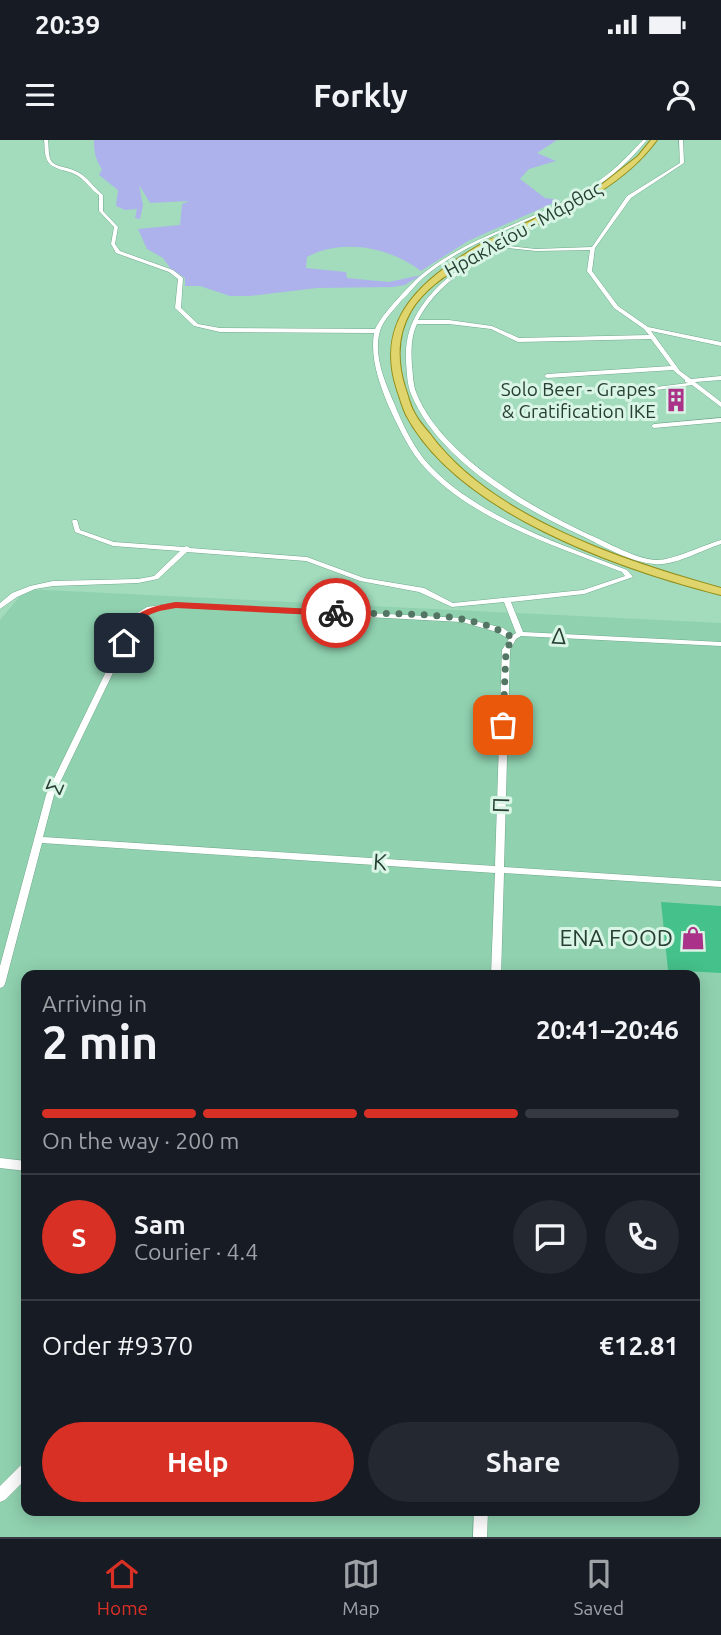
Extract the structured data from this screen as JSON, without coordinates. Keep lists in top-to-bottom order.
{
  "streets": {
    "main road": ["Ηρακλείου - Μάρθας"],
    "street": [
      "Δ",
      "Σ",
      "Π",
      "Κ"
    ]
  },
  "crossings": [
    ["Δ", "Σ"],
    ["Δ", "Π"],
    ["Σ", "Κ"],
    ["Π", "Κ"]
  ],
  "places": {
    "building": ["Solo Beer - Grapes & Gratification IKE"],
    "shop": ["ENA FOOD"]
  },
  "page": {
    "status": "20:39",
    "header": "Forkly",
    "heading": ["2 min", "Arriving in", "20:41–20:46"],
    "panel": [
      "Sam",
      "Courier · 4.4",
      "Order #9370",
      "€12.81"
    ],
    "bar": "On the way · 200 m",
    "round": "S",
    "buttons": ["Help", "Share"],
    "tabs": ["Home", "Map", "Saved"]
  }
}
